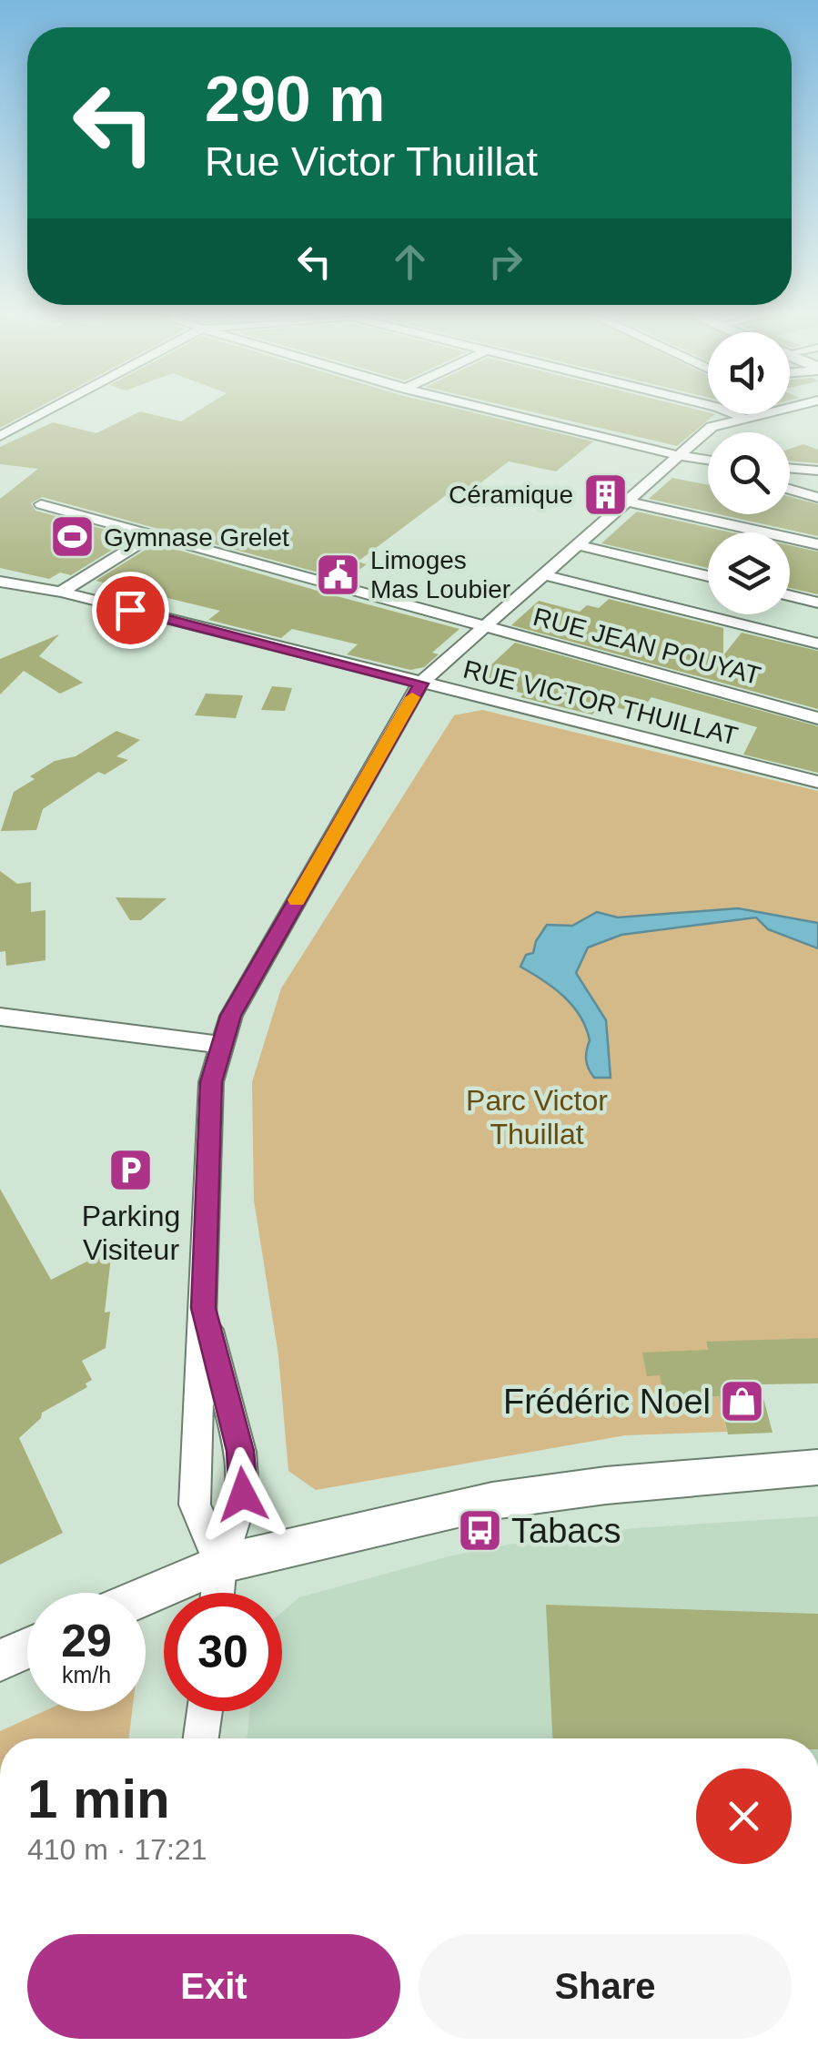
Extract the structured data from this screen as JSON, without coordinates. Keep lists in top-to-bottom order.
{
  "streets": {
    "street": ["RUE JEAN POUYAT", "RUE VICTOR THUILLAT"]
  },
  "parks": ["Parc Victor Thuillat"],
  "places": {
    "building": ["Céramique"],
    "sports": ["Gymnase Grelet"],
    "public building": ["Limoges Mas Loubier"],
    "parking": ["Parking Visiteur"],
    "shop": ["Frédéric Noel"],
    "bus stop": ["Tabacs"]
  },
  "page": {
    "turn": ["290 m", "Rue Victor Thuillat"],
    "speed": "29 km/h",
    "limit": "30",
    "heading": ["1 min", "410 m · 17:21"],
    "buttons": ["Exit", "Share"]
  }
}
